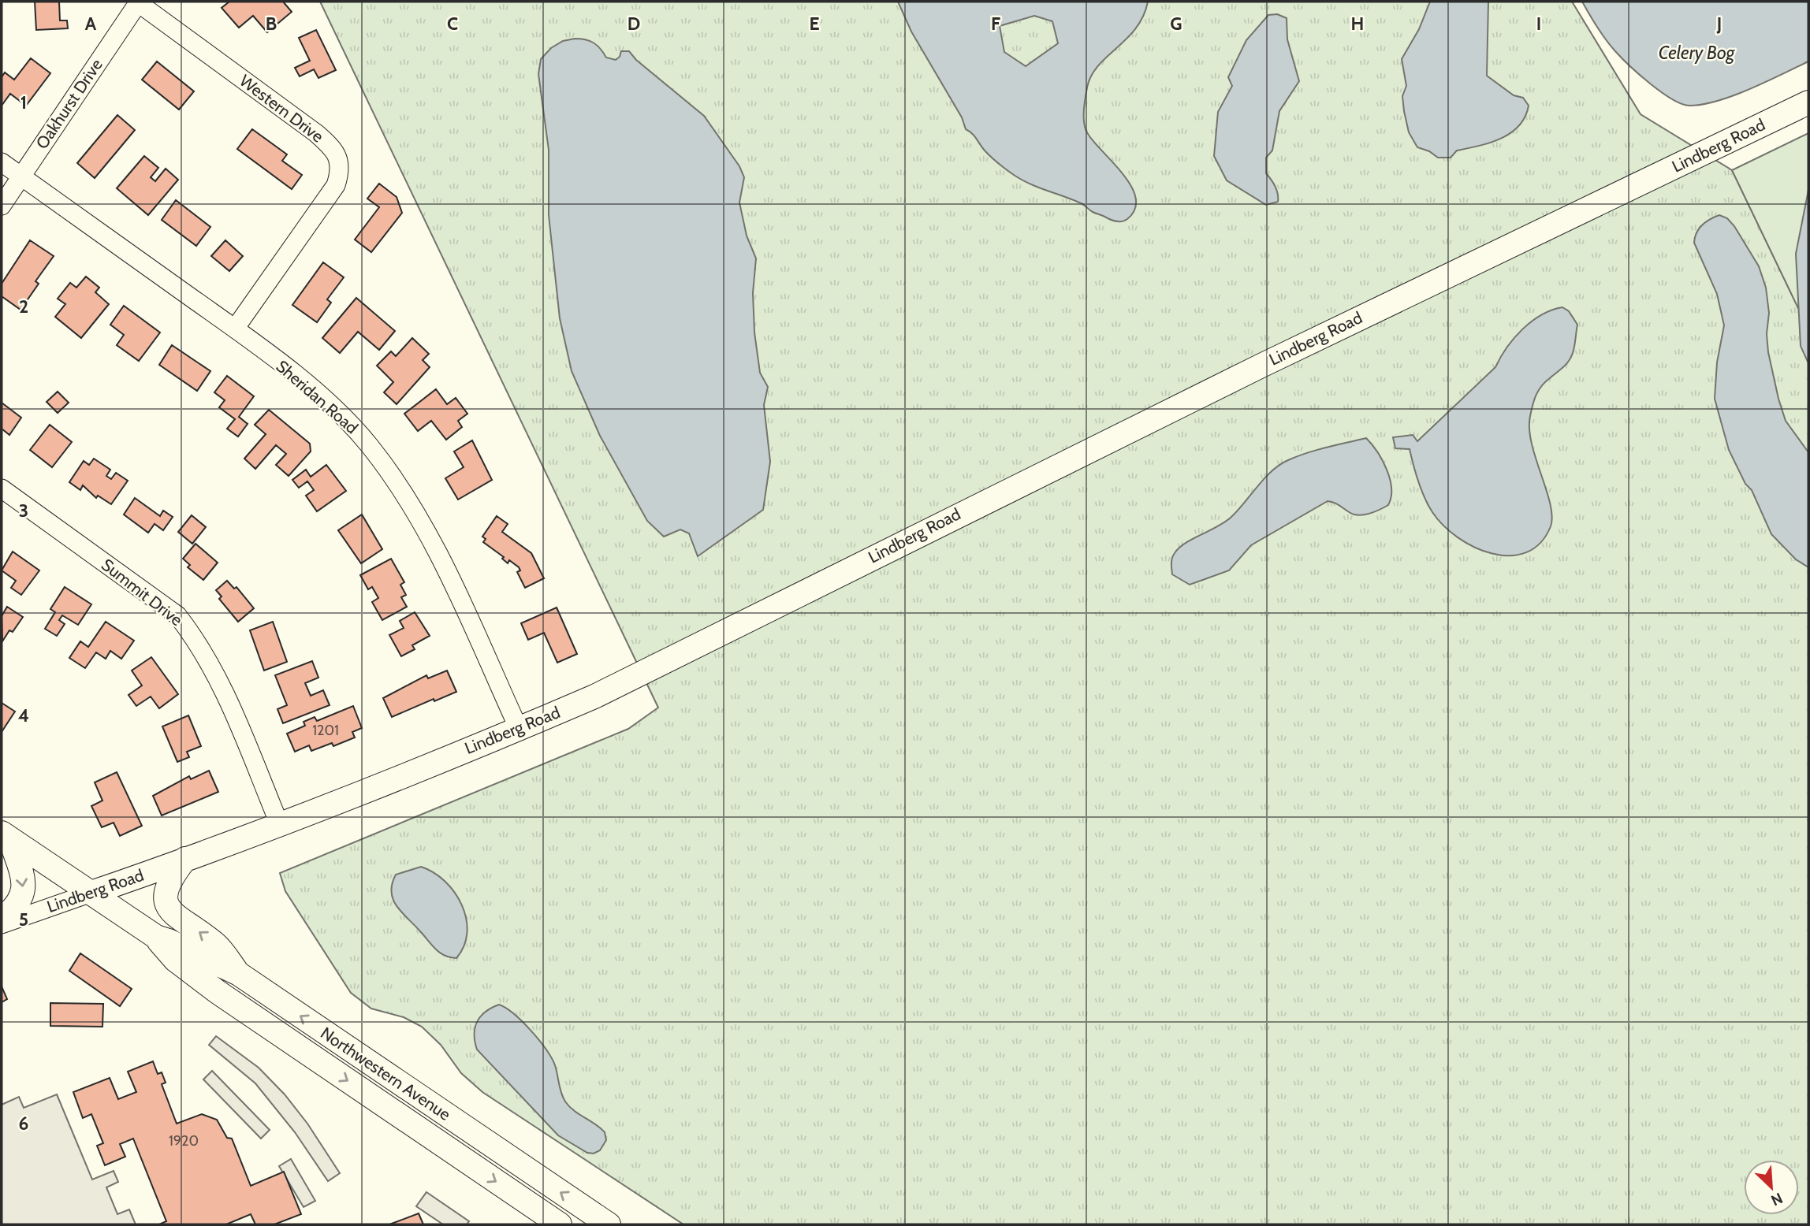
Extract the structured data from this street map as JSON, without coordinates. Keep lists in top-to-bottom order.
{
  "streets": {
    "main road": ["Lindberg Road", "Northwestern Avenue"],
    "street": [
      "Oakhurst Drive",
      "Western Drive",
      "Sheridan Road",
      "Summit Drive"
    ]
  },
  "crossings": [
    ["Oakhurst Drive", "Western Drive"],
    ["Oakhurst Drive", "Sheridan Road"],
    ["Western Drive", "Sheridan Road"],
    ["Lindberg Road", "Sheridan Road"],
    ["Lindberg Road", "Summit Drive"],
    ["Lindberg Road", "Northwestern Avenue"]
  ],
  "water": ["Celery Bog"],
  "house_numbers": ["1201", "1920"],
  "north": "bottom right",
  "grid": {
    "columns": [
      "A",
      "B",
      "C",
      "D",
      "E",
      "F",
      "G",
      "H",
      "I",
      "J"
    ],
    "rows": [
      "1",
      "2",
      "3",
      "4",
      "5",
      "6"
    ]
  }
}
